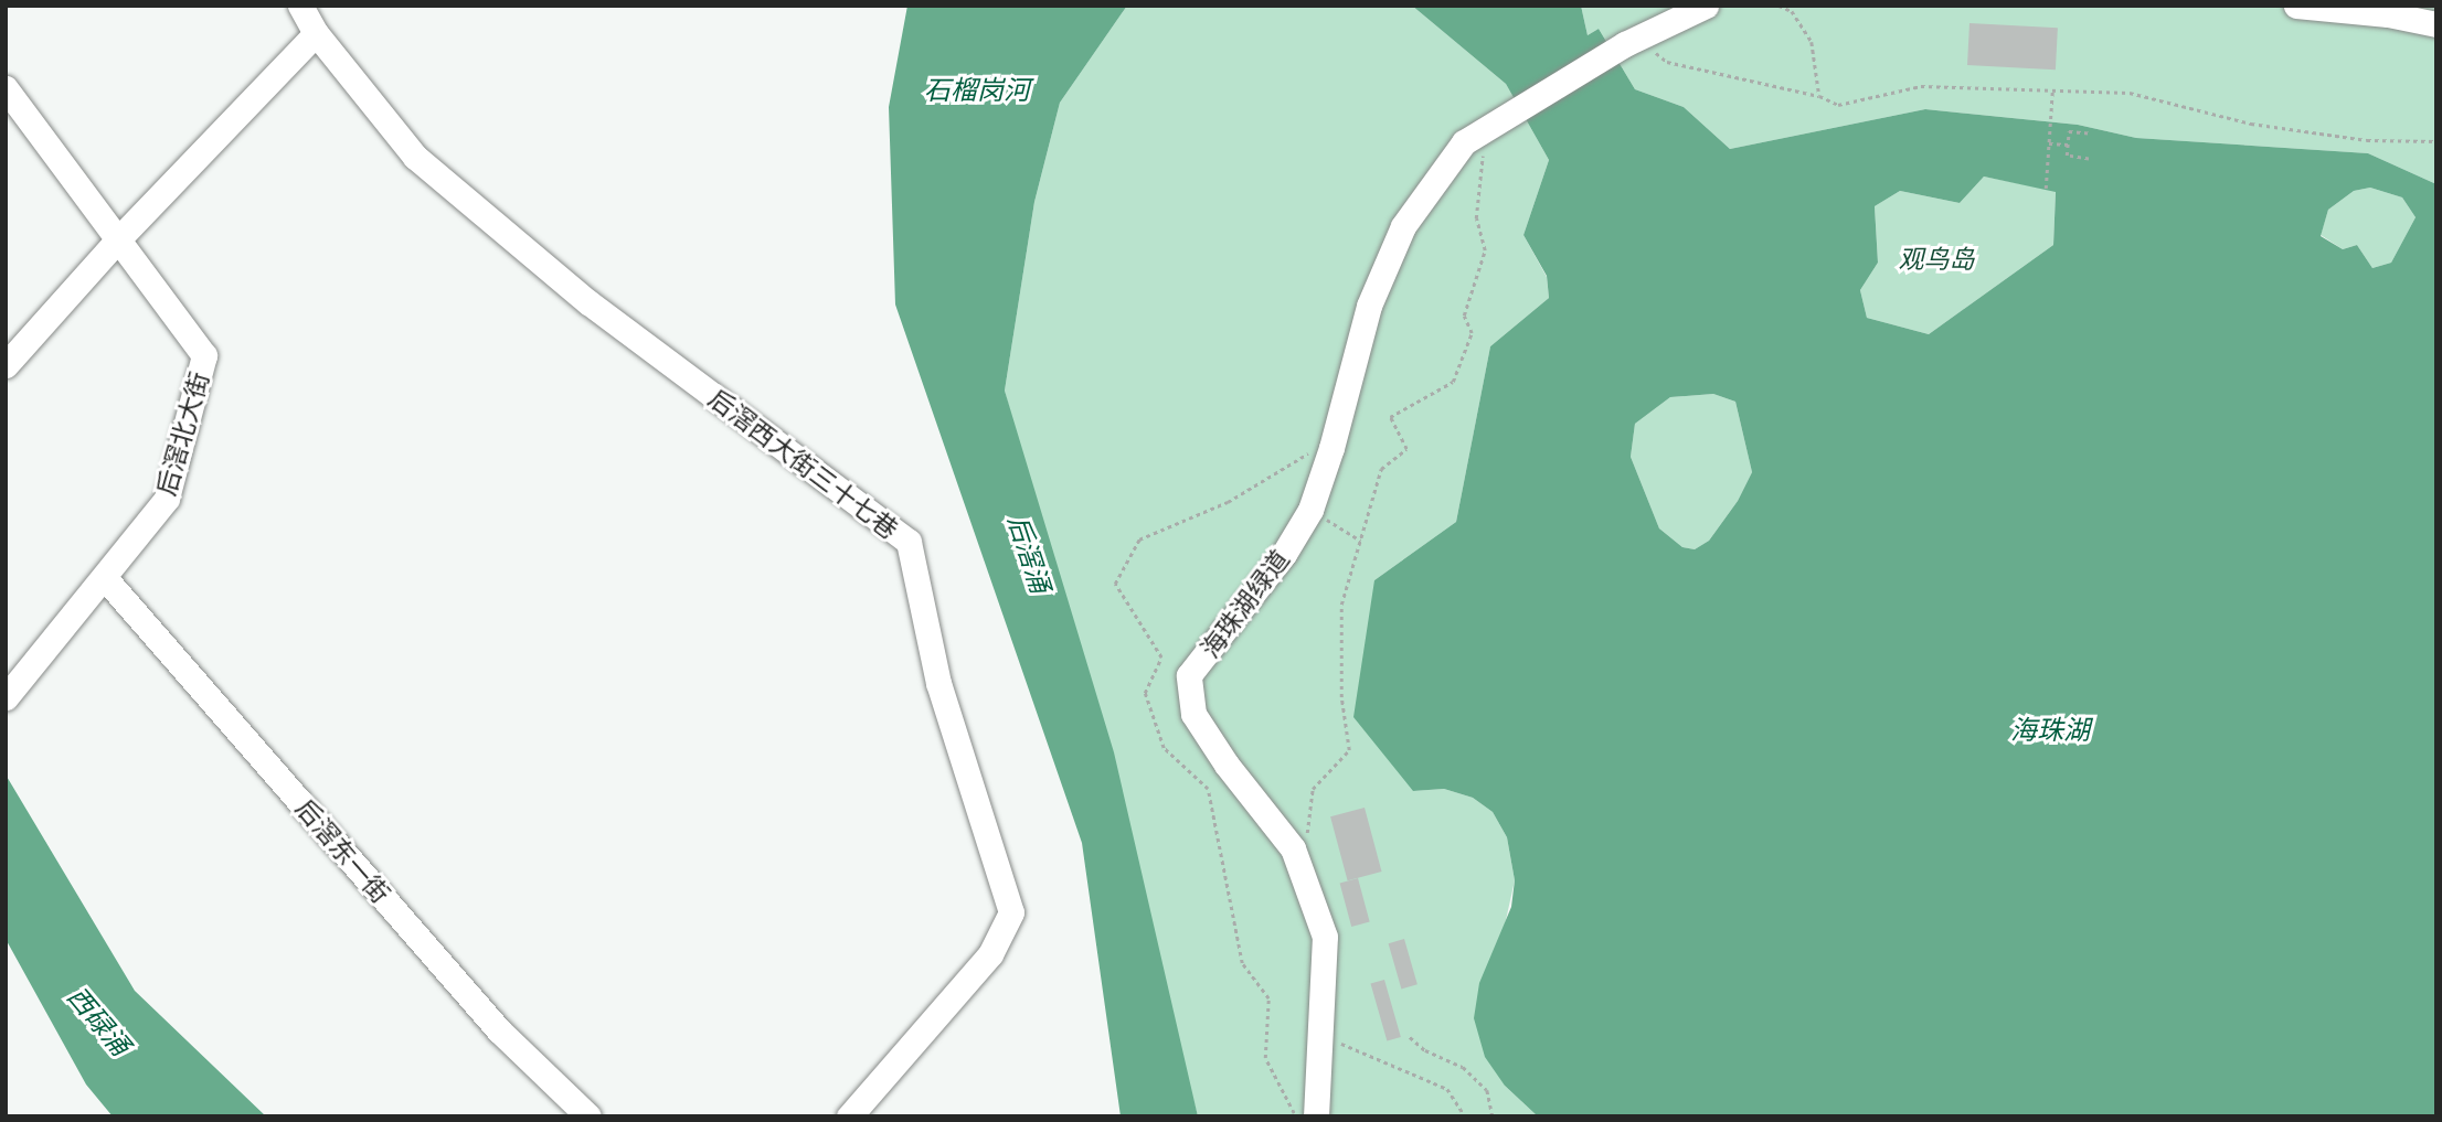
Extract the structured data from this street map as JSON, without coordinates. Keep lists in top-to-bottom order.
{
  "streets": {
    "street": [
      "后滘北大街",
      "后滘西大街三十七巷",
      "海珠湖绿道",
      "后滘东一街"
    ]
  },
  "crossings": [
    ["后滘北大街", "后滘东一街"]
  ],
  "water": [
    "石榴岗河",
    "后滘涌",
    "海珠湖",
    "西碌涌"
  ],
  "parks": ["观鸟岛"]
}
